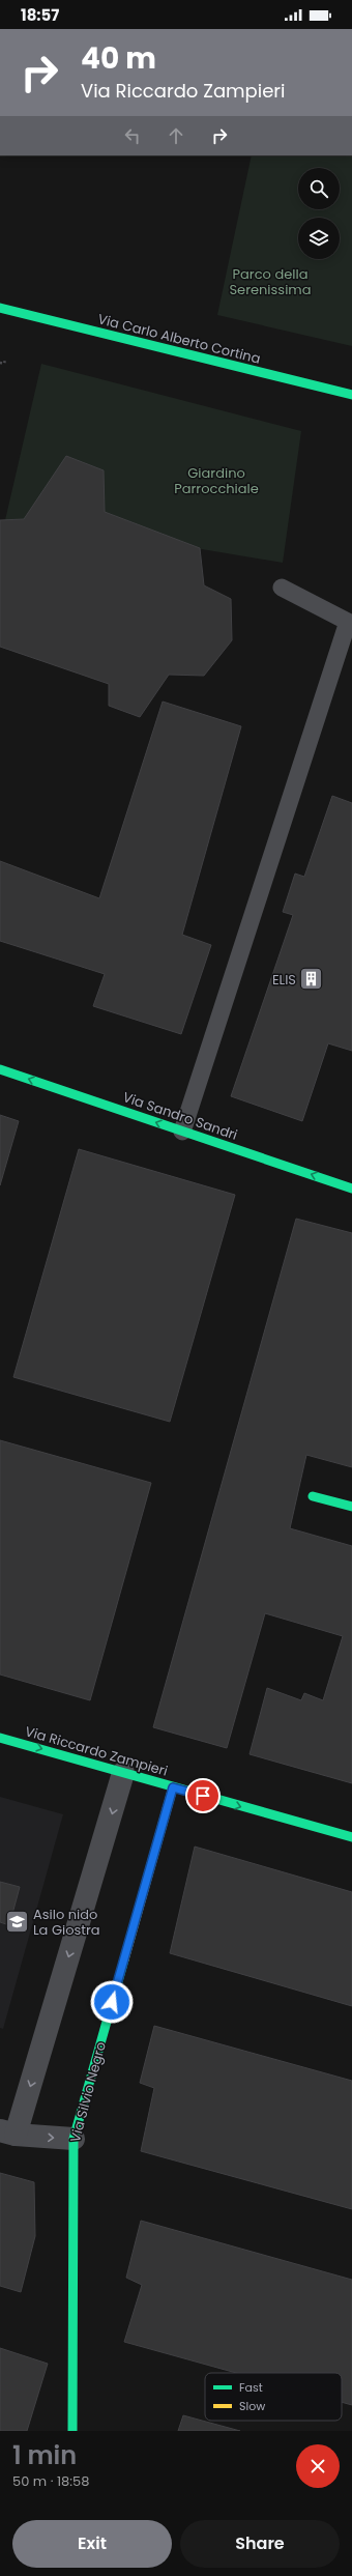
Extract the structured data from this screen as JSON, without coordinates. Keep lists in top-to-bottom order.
{
  "streets": {
    "street": [
      "Via Carlo Alberto Cortina",
      "Via Sandro Sandri",
      "Via Riccardo Zampieri",
      "Via Silvio Negro"
    ]
  },
  "crossings": [
    ["Via Riccardo Zampieri", "Via Silvio Negro"]
  ],
  "one_way": ["Via Sandro Sandri", "Via Riccardo Zampieri"],
  "parks": ["Parco della Serenissima", "Giardino Parrocchiale"],
  "places": {
    "building": ["ELIS"],
    "school or university": ["Asilo nido La Giostra"]
  },
  "legend": ["Fast", "Slow"],
  "page": {
    "status": "18:57",
    "turn": ["40 m", "Via Riccardo Zampieri"],
    "heading": ["1 min", "50 m · 18:58"],
    "buttons": ["Exit", "Share"]
  }
}
